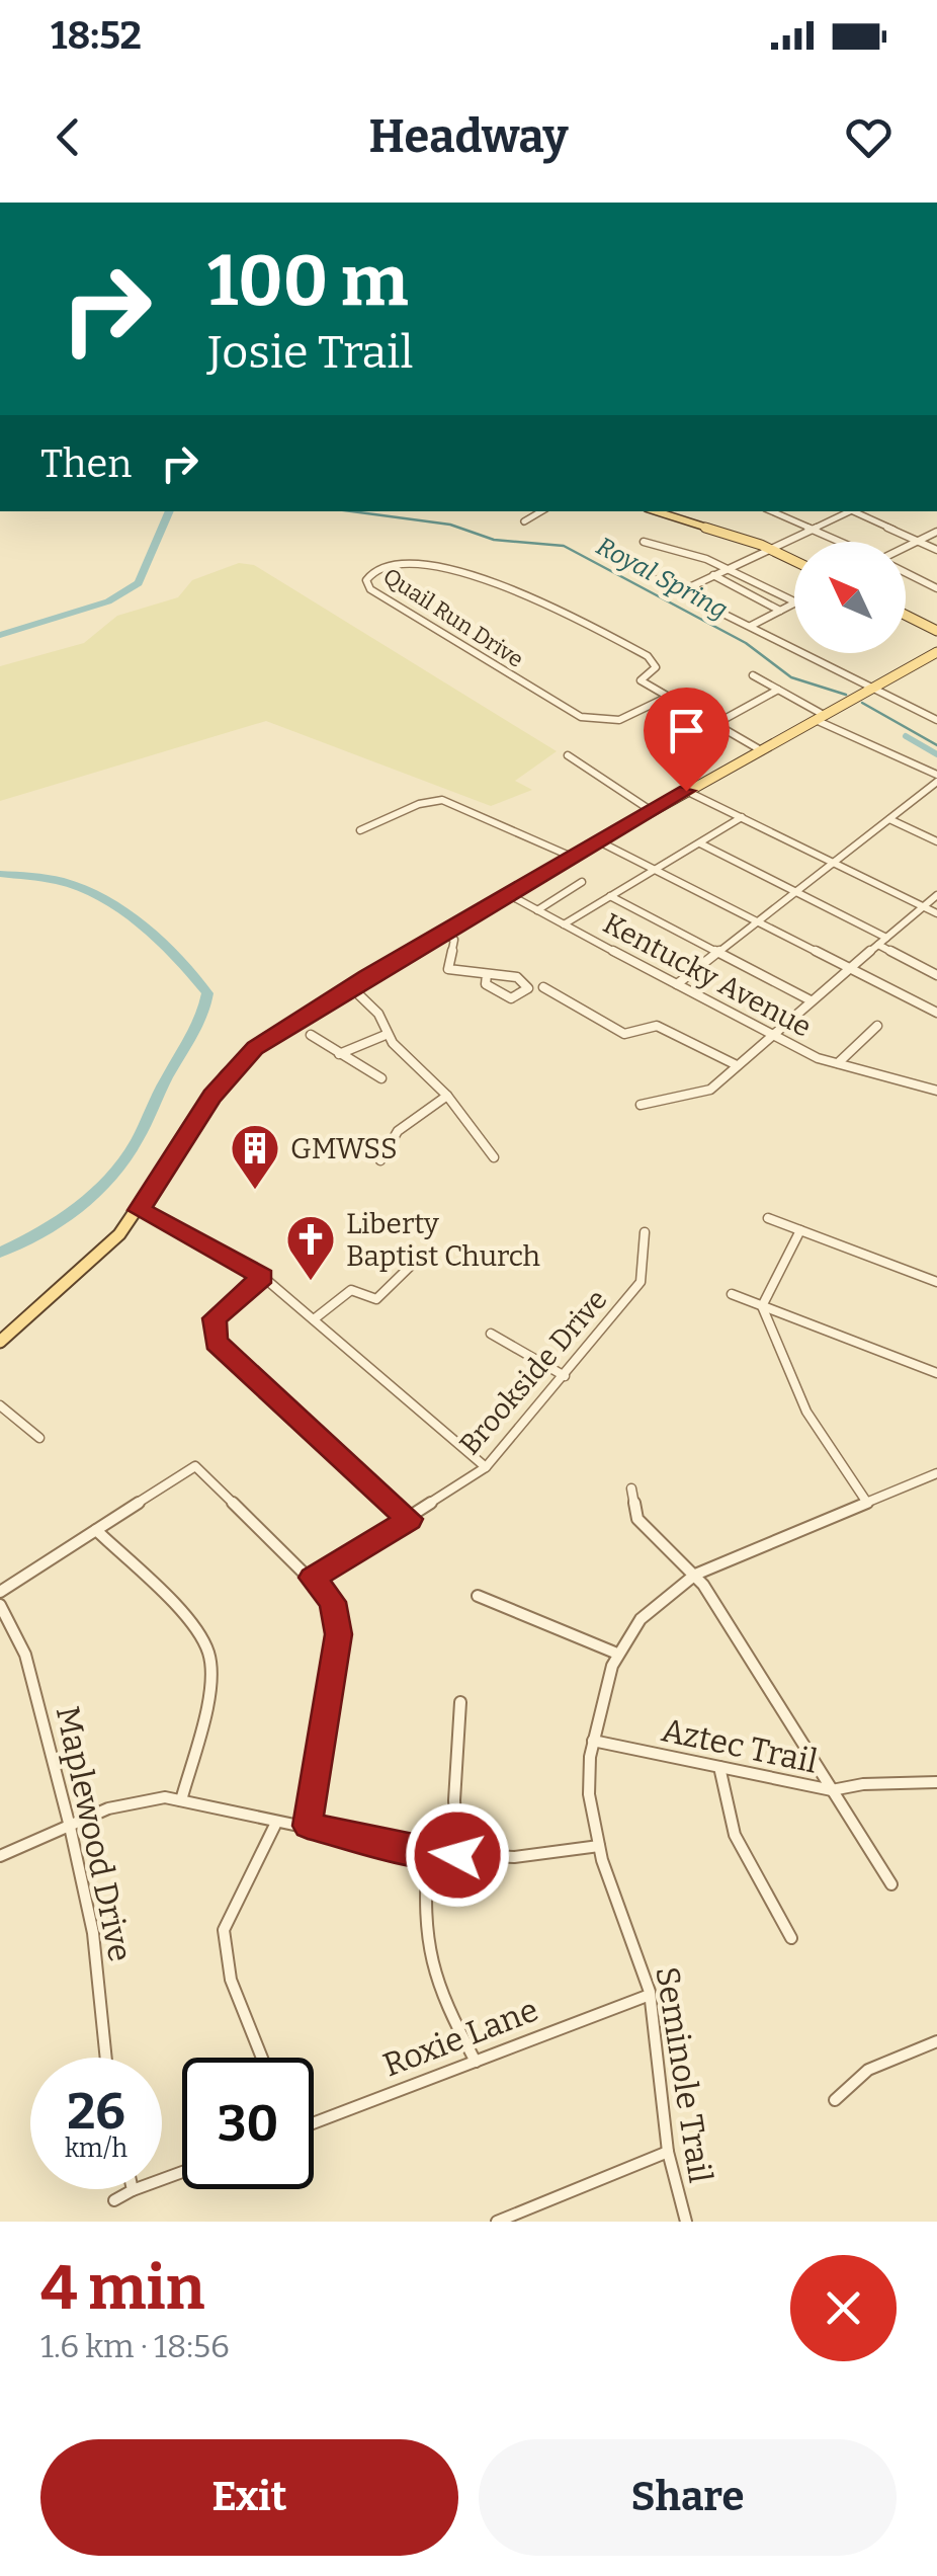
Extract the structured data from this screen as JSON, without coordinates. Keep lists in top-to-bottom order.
{
  "streets": {
    "street": [
      "Quail Run Drive",
      "Kentucky Avenue",
      "Brookside Drive",
      "Aztec Trail",
      "Maplewood Drive",
      "Roxie Lane",
      "Seminole Trail"
    ]
  },
  "crossings": [
    ["Aztec Trail", "Seminole Trail"],
    ["Roxie Lane", "Seminole Trail"]
  ],
  "water": ["Royal Spring"],
  "places": {
    "building": ["GMWSS"],
    "church": ["Liberty Baptist Church"]
  },
  "north": "top left",
  "page": {
    "status": "18:52",
    "header": "Headway",
    "turn": ["100 m", "Josie Trail"],
    "then": "Then",
    "speed": "26 km/h",
    "limit": "30",
    "heading": ["4 min", "1.6 km · 18:56"],
    "buttons": ["Exit", "Share"]
  }
}
